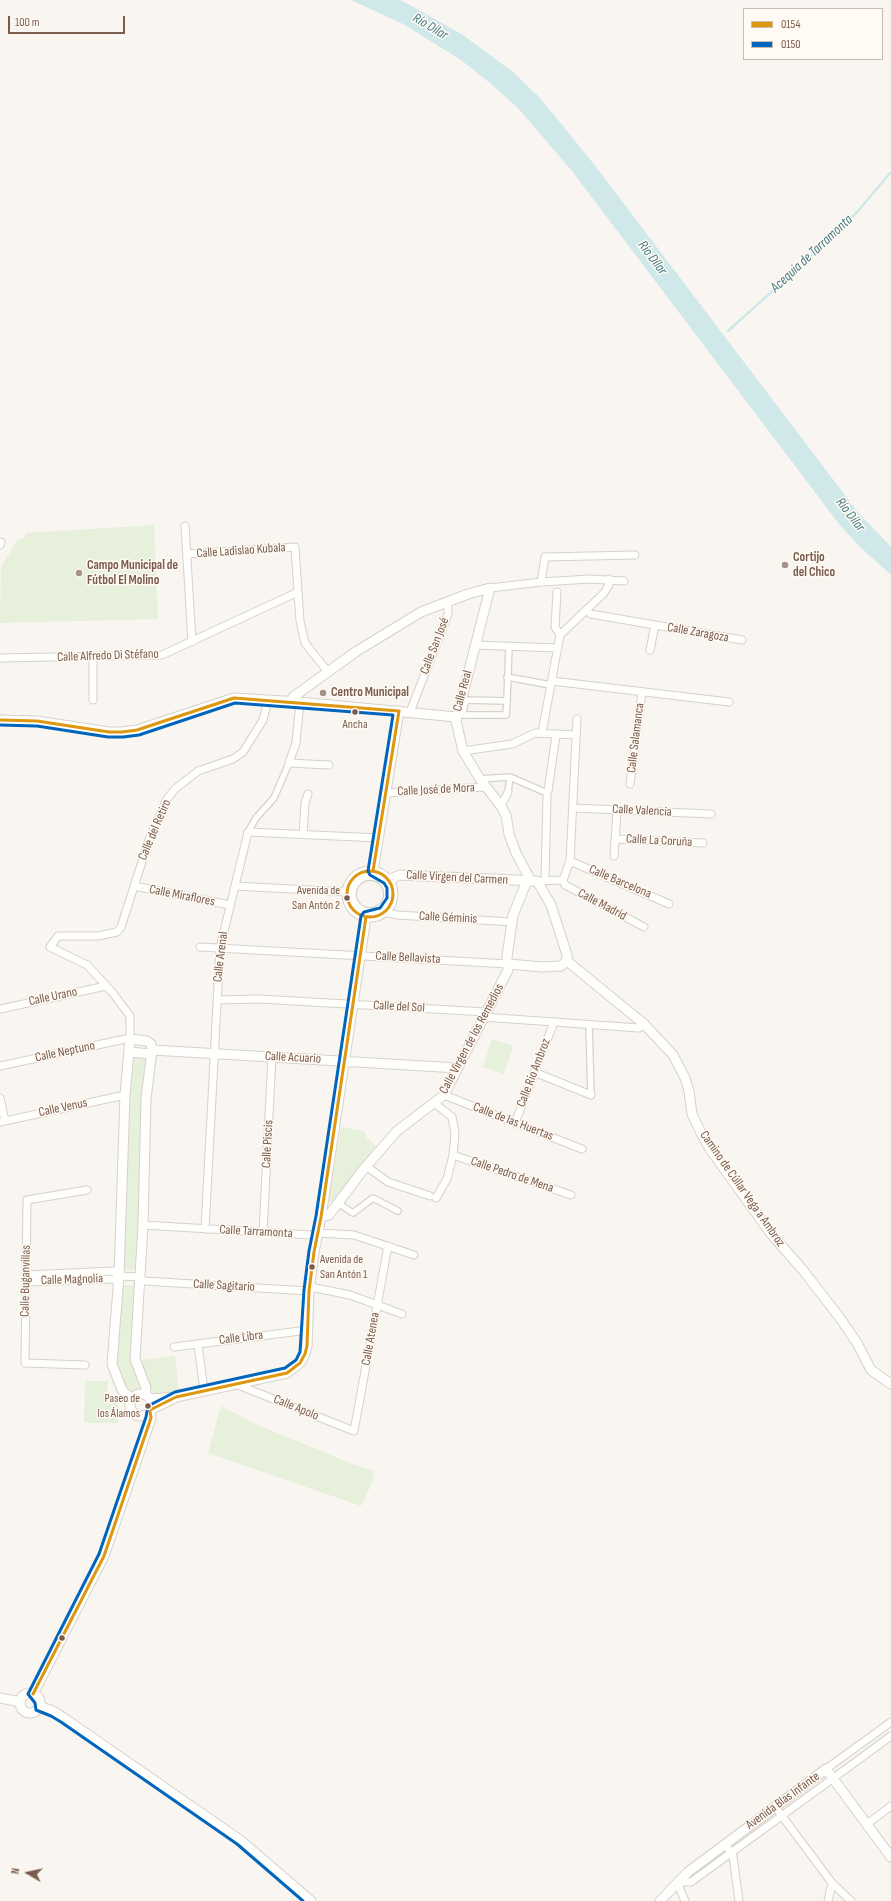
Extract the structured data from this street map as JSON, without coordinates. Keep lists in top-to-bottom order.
{
  "streets": {
    "street": [
      "Calle Ladislao Kubala",
      "Calle Zaragoza",
      "Calle San José",
      "Calle Alfredo Di Stéfano",
      "Calle Real",
      "Calle Salamanca",
      "Calle José de Mora",
      "Calle Valencia",
      "Calle del Retiro",
      "Calle La Coruña",
      "Calle Virgen del Carmen",
      "Calle Barcelona",
      "Calle Miraflores",
      "Calle Madrid",
      "Calle Géminis",
      "Calle Arenal",
      "Calle Bellavista",
      "Calle Urano",
      "Calle del Sol",
      "Calle Virgen de los Remedios",
      "Calle Neptuno",
      "Calle Acuario",
      "Calle Río Ambroz",
      "Calle Venus",
      "Calle de las Huertas",
      "Calle Piscis",
      "Calle Pedro de Mena",
      "Camino de Cúllar Vega a Ambroz",
      "Calle Tarramonta",
      "Calle Magnolia",
      "Calle Buganvillas",
      "Calle Sagitario",
      "Calle Libra",
      "Calle Atenea",
      "Calle Apolo",
      "Avenida Blas Infante"
    ]
  },
  "crossings": [
    ["Calle Ladislao Kubala", "Calle Alfredo Di Stéfano"],
    ["Calle Real", "Calle José de Mora"],
    ["Calle Real", "Calle Virgen del Carmen"],
    ["Calle Real", "Calle Bellavista"],
    ["Calle Real", "Camino de Cúllar Vega a Ambroz"],
    ["Calle Valencia", "Calle La Coruña"],
    ["Calle del Retiro", "Calle Miraflores"],
    ["Calle del Retiro", "Calle Urano"],
    ["Calle Miraflores", "Calle Arenal"],
    ["Calle Arenal", "Calle Bellavista"],
    ["Calle Arenal", "Calle del Sol"],
    ["Calle Arenal", "Calle Acuario"],
    ["Calle Arenal", "Calle Tarramonta"],
    ["Calle Bellavista", "Calle Virgen de los Remedios"],
    ["Calle Bellavista", "Camino de Cúllar Vega a Ambroz"],
    ["Calle del Sol", "Calle Virgen de los Remedios"],
    ["Calle del Sol", "Calle Río Ambroz"],
    ["Calle del Sol", "Camino de Cúllar Vega a Ambroz"],
    ["Calle Virgen de los Remedios", "Calle Acuario"],
    ["Calle Virgen de los Remedios", "Calle de las Huertas"],
    ["Calle Acuario", "Calle Piscis"],
    ["Calle Río Ambroz", "Calle de las Huertas"],
    ["Calle Piscis", "Calle Tarramonta"],
    ["Calle Tarramonta", "Calle Atenea"],
    ["Calle Magnolia", "Calle Buganvillas"],
    ["Calle Sagitario", "Calle Atenea"],
    ["Calle Atenea", "Calle Apolo"]
  ],
  "water": ["Río Dílar", "Acequia de Tarramonta"],
  "places": [
    "Cortijo del Chico",
    "Campo Municipal de Fútbol El Molino",
    "Centro Municipal",
    "Ancha",
    "Avenida de San Antón 2",
    "Avenida de San Antón 1",
    "Paseo de los Álamos"
  ],
  "lines": ["transit line 0154", "transit line 0150"],
  "legend": ["0154", "0150"],
  "scale_bar": "100 m",
  "north": "left"
}
